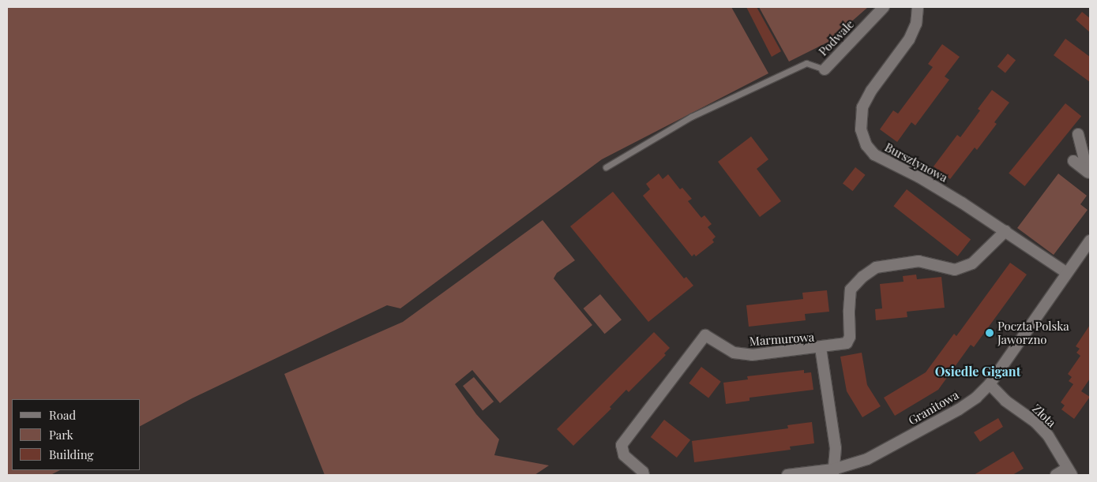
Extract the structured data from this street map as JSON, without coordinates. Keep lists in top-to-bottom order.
{
  "streets": {
    "street": [
      "Podwale",
      "Bursztynowa",
      "Marmurowa",
      "Granitowa",
      "Złota"
    ]
  },
  "crossings": [
    ["Bursztynowa", "Granitowa"],
    ["Marmurowa", "Granitowa"],
    ["Granitowa", "Złota"]
  ],
  "districts": ["Osiedle Gigant"],
  "places": ["Poczta Polska Jaworzno"],
  "legend": ["Road", "Park", "Building"]
}
